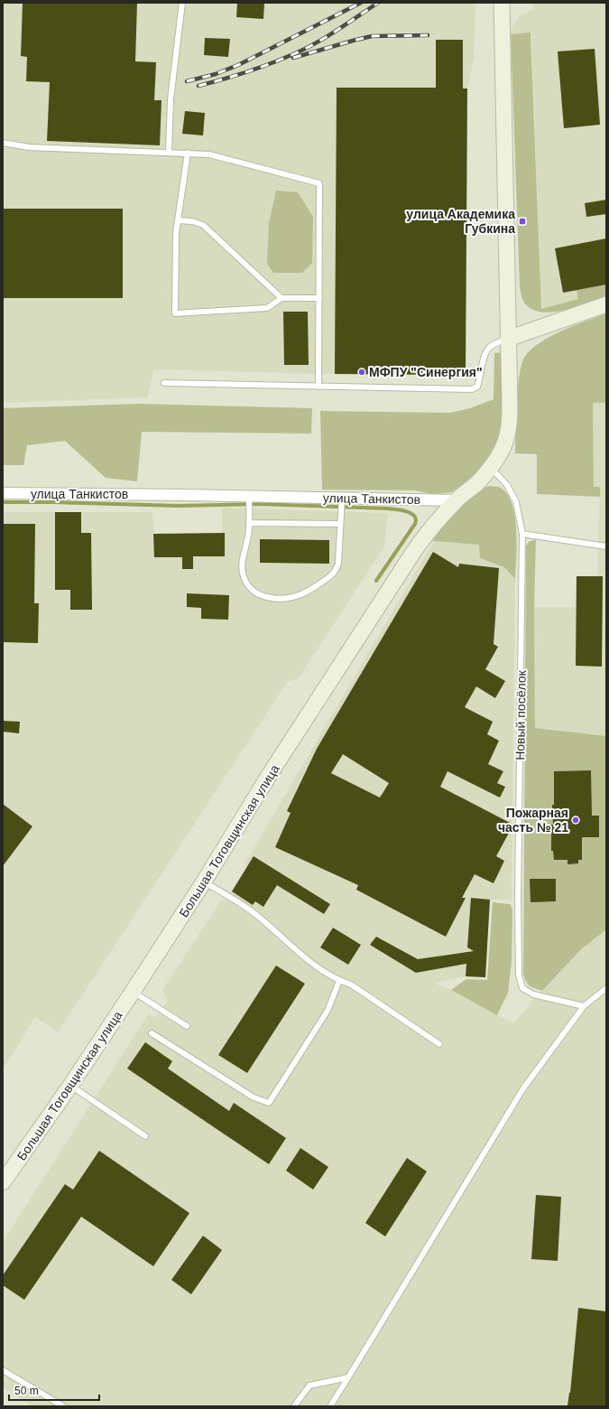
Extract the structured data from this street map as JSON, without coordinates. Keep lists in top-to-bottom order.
{
  "streets": {
    "street": ["улица Танкистов", "Большая Тоговщинская улица"],
    "lane": ["Новый посёлок"]
  },
  "crossings": [
    ["улица Танкистов", "Большая Тоговщинская улица"]
  ],
  "places": {
    "transit": ["улица Академика Губкина"],
    "other": ["МФПУ \"Синергия\"", "Пожарная часть № 21"]
  },
  "scale_bar": "50 m"
}
